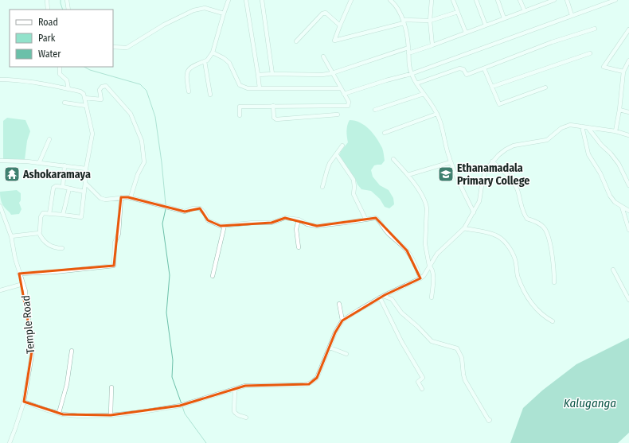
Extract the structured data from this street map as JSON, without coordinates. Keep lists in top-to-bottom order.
{
  "streets": {
    "street": ["Temple Road"]
  },
  "water": ["Kaluganga"],
  "places": {
    "temple": ["Ashokaramaya"],
    "school or university": ["Ethanamadala Primary College"]
  },
  "legend": ["Road", "Park", "Water"]
}
